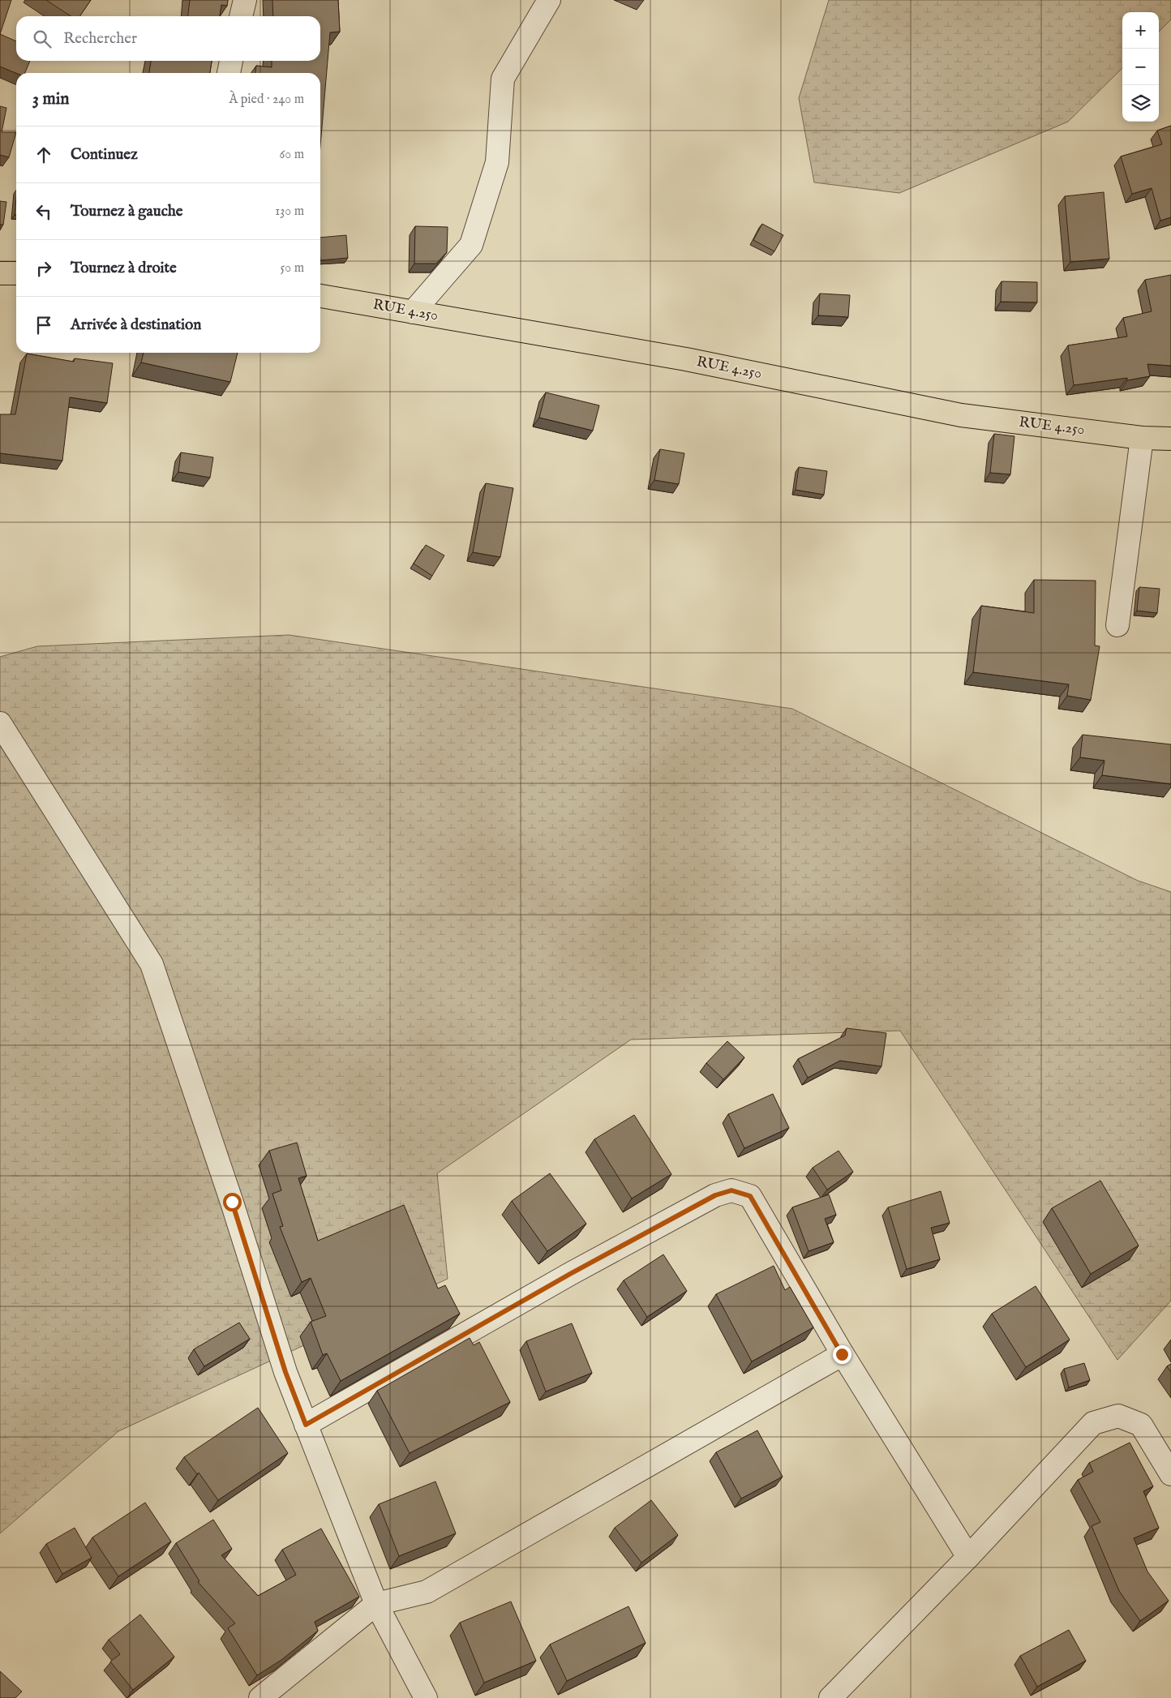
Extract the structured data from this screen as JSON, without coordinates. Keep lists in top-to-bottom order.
{
  "streets": {
    "main road": ["RUE 4.250"]
  },
  "page": {
    "map_buttons": ["+", "−"],
    "search": "Rechercher",
    "heading": ["3 min", "À pied · 240 m"],
    "list": [
      ["Continuez", "60 m"],
      ["Tournez à gauche", "130 m"],
      ["Tournez à droite", "50 m"],
      "Arrivée à destination"
    ]
  }
}
